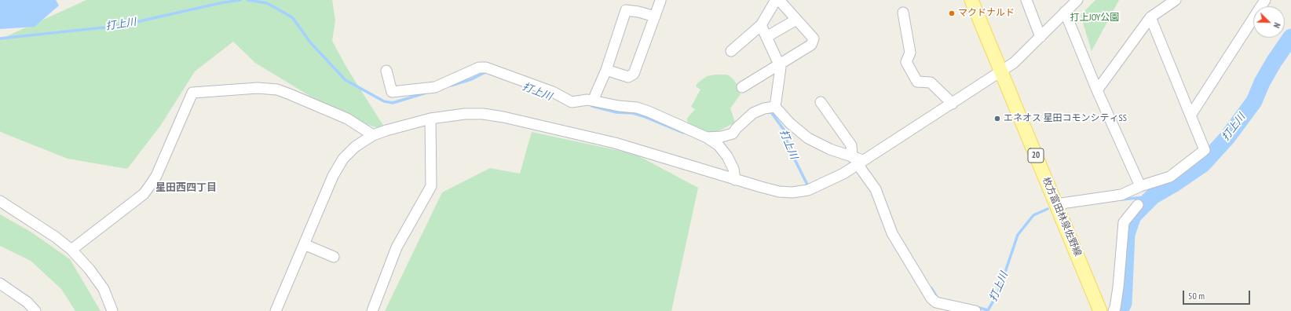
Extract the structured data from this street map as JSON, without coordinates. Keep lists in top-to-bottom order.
{
  "streets": {
    "main road": ["20", "枚方富田林泉佐野線"]
  },
  "districts": ["星田西四丁目"],
  "water": ["打上川"],
  "parks": ["打上JOY公園"],
  "places": ["マクドナルド", "エネオス 星田コモンシティSS"],
  "scale_bar": "50 m",
  "north": "bottom right"
}
